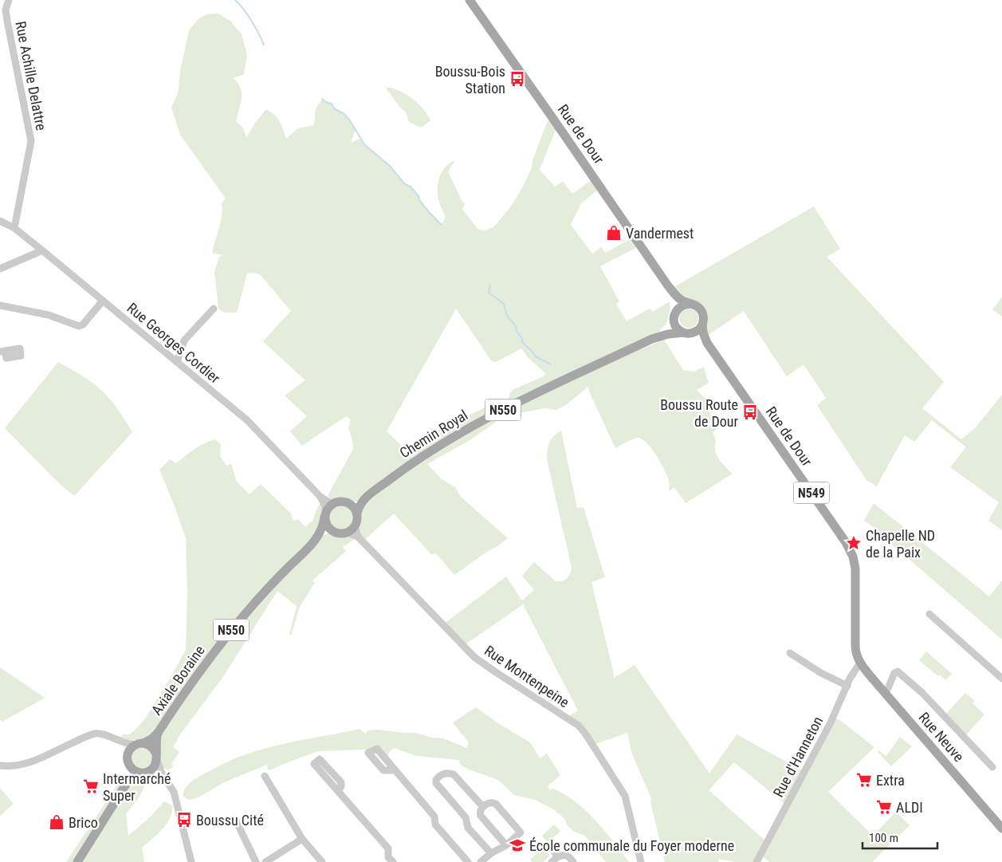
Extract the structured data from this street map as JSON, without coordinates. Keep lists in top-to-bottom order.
{
  "streets": {
    "main road": [
      "Rue de Dour",
      "N550",
      "Chemin Royal",
      "N549",
      "Axiale Boraine",
      "Rue Neuve"
    ],
    "street": [
      "Rue Achille Delattre",
      "Rue Georges Cordier",
      "Rue Montenpeine",
      "Rue d'Hanneton"
    ]
  },
  "crossings": [
    ["Rue Achille Delattre", "Rue Georges Cordier"],
    ["Rue de Dour", "Chemin Royal"],
    ["Rue de Dour", "Rue Neuve"],
    ["Rue de Dour", "Rue d'Hanneton"],
    ["Rue Georges Cordier", "Chemin Royal"],
    ["Rue Georges Cordier", "Rue Montenpeine"],
    ["Rue Georges Cordier", "Axiale Boraine"],
    ["Chemin Royal", "Rue Montenpeine"],
    ["Chemin Royal", "Axiale Boraine"],
    ["Rue Montenpeine", "Axiale Boraine"],
    ["Rue Neuve", "Rue d'Hanneton"]
  ],
  "places": {
    "bus stop": ["Boussu-Bois Station", "Boussu Route de Dour", "Boussu Cité"],
    "shop": ["Vandermest", "Brico"],
    "place": ["Chapelle ND de la Paix"],
    "supermarket": ["Extra", "Intermarché Super", "ALDI"],
    "school or university": ["École communale du Foyer moderne"]
  },
  "scale_bar": "100 m"
}
